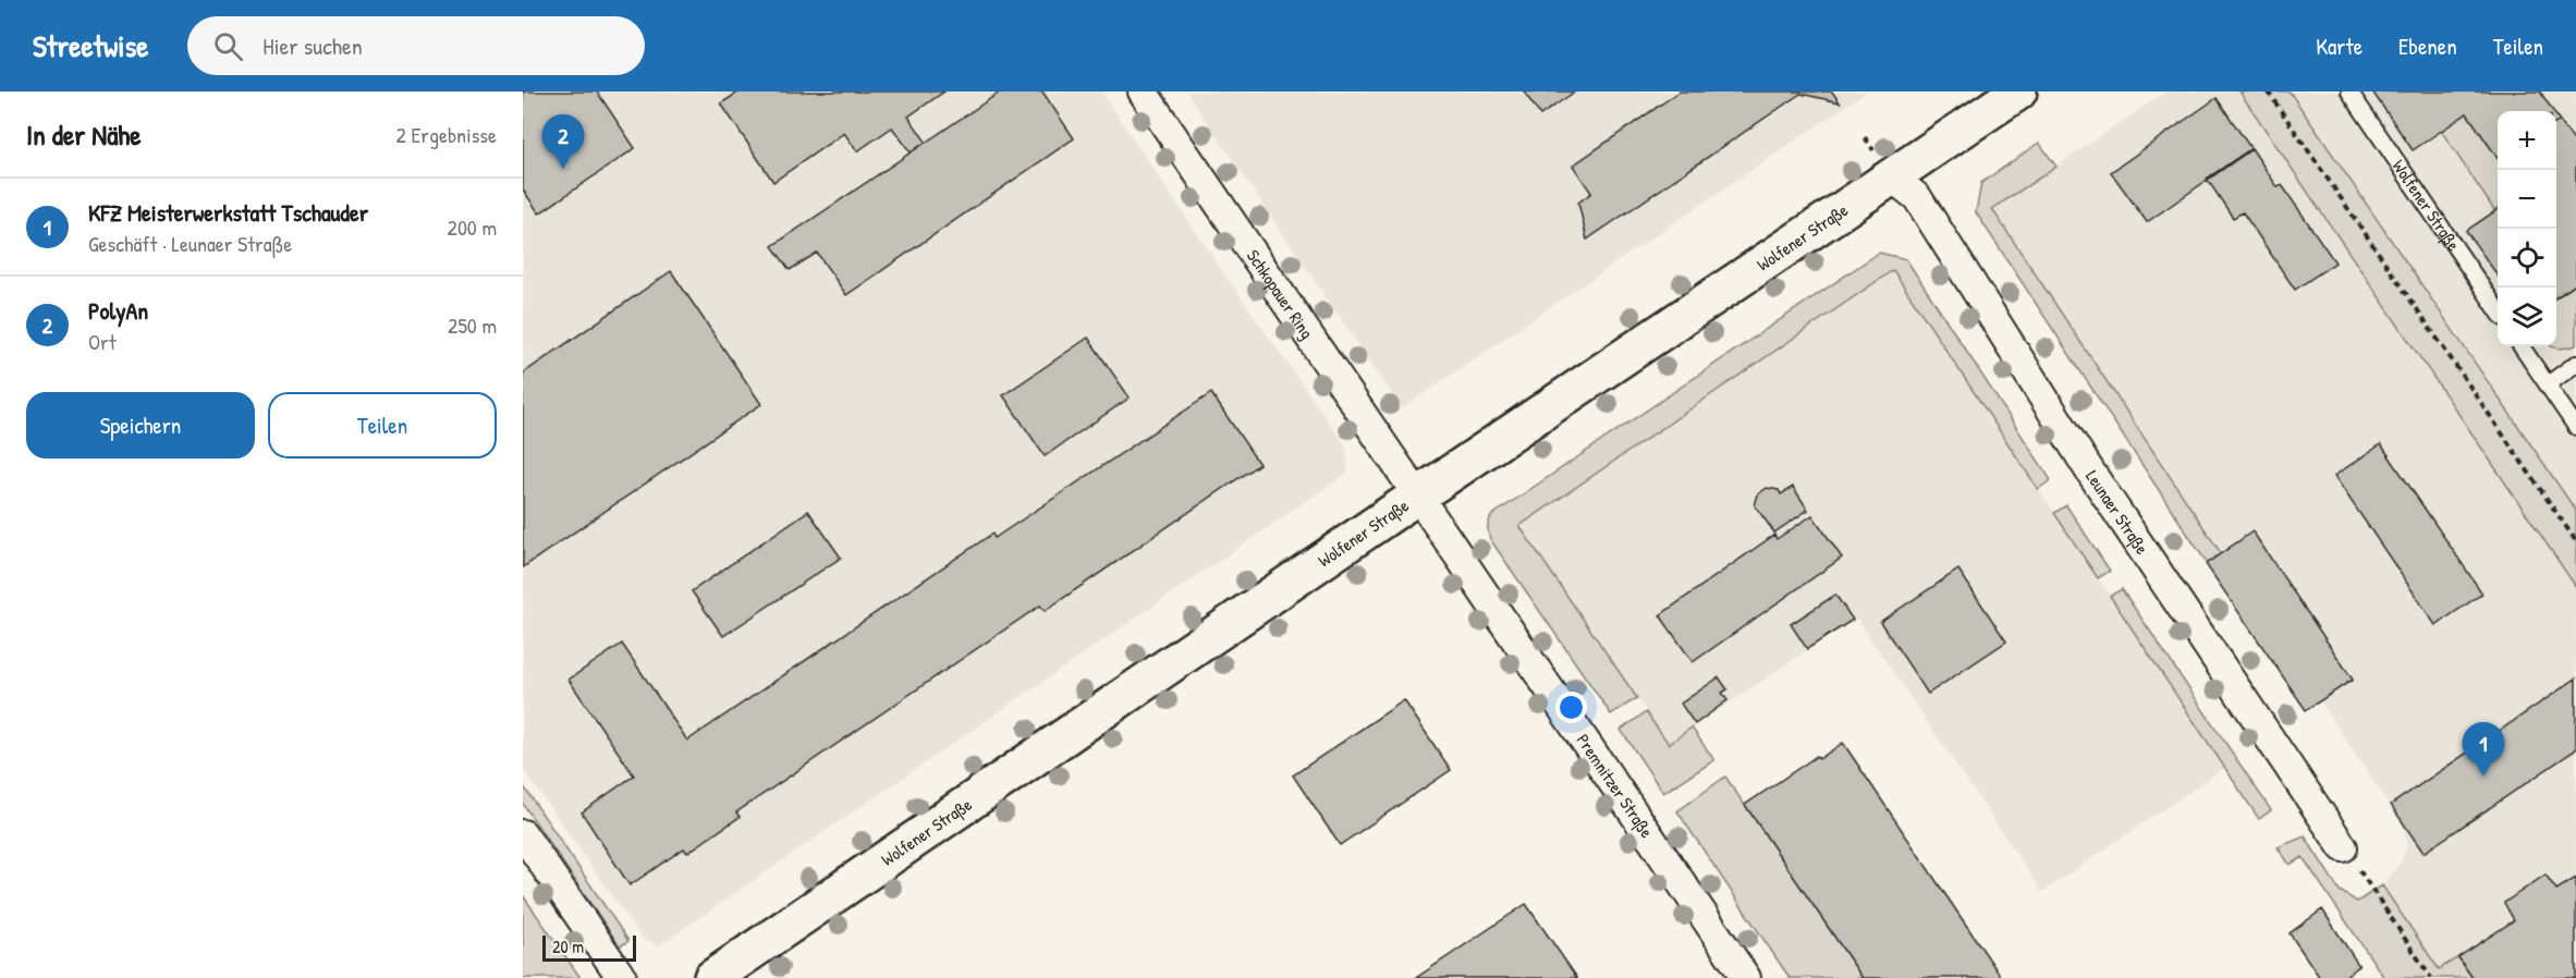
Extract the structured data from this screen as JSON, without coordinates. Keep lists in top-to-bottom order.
{
  "streets": {
    "street": [
      "Wolfener Straße",
      "Schkopauer Ring",
      "Leunaer Straße",
      "Premnitzer Straße"
    ]
  },
  "crossings": [
    ["Wolfener Straße", "Schkopauer Ring"],
    ["Wolfener Straße", "Leunaer Straße"],
    ["Wolfener Straße", "Premnitzer Straße"],
    ["Schkopauer Ring", "Premnitzer Straße"]
  ],
  "scale_bar": "20 m",
  "page": {
    "header": "Streetwise",
    "search": "Hier suchen",
    "nav": ["Karte", "Ebenen", "Teilen"],
    "heading": ["In der Nähe", "2 Ergebnisse"],
    "map_buttons": ["+", "−"],
    "pins": ["2", "1"],
    "list": [
      {
        "mark": "1",
        "name": "KFZ Meisterwerkstatt Tschauder",
        "note": "Geschäft · Leunaer Straße",
        "value": "200 m"
      },
      {
        "mark": "2",
        "name": "PolyAn",
        "note": "Ort",
        "value": "250 m"
      }
    ],
    "buttons": ["Speichern", "Teilen"],
    "scale": "20 m"
  }
}
